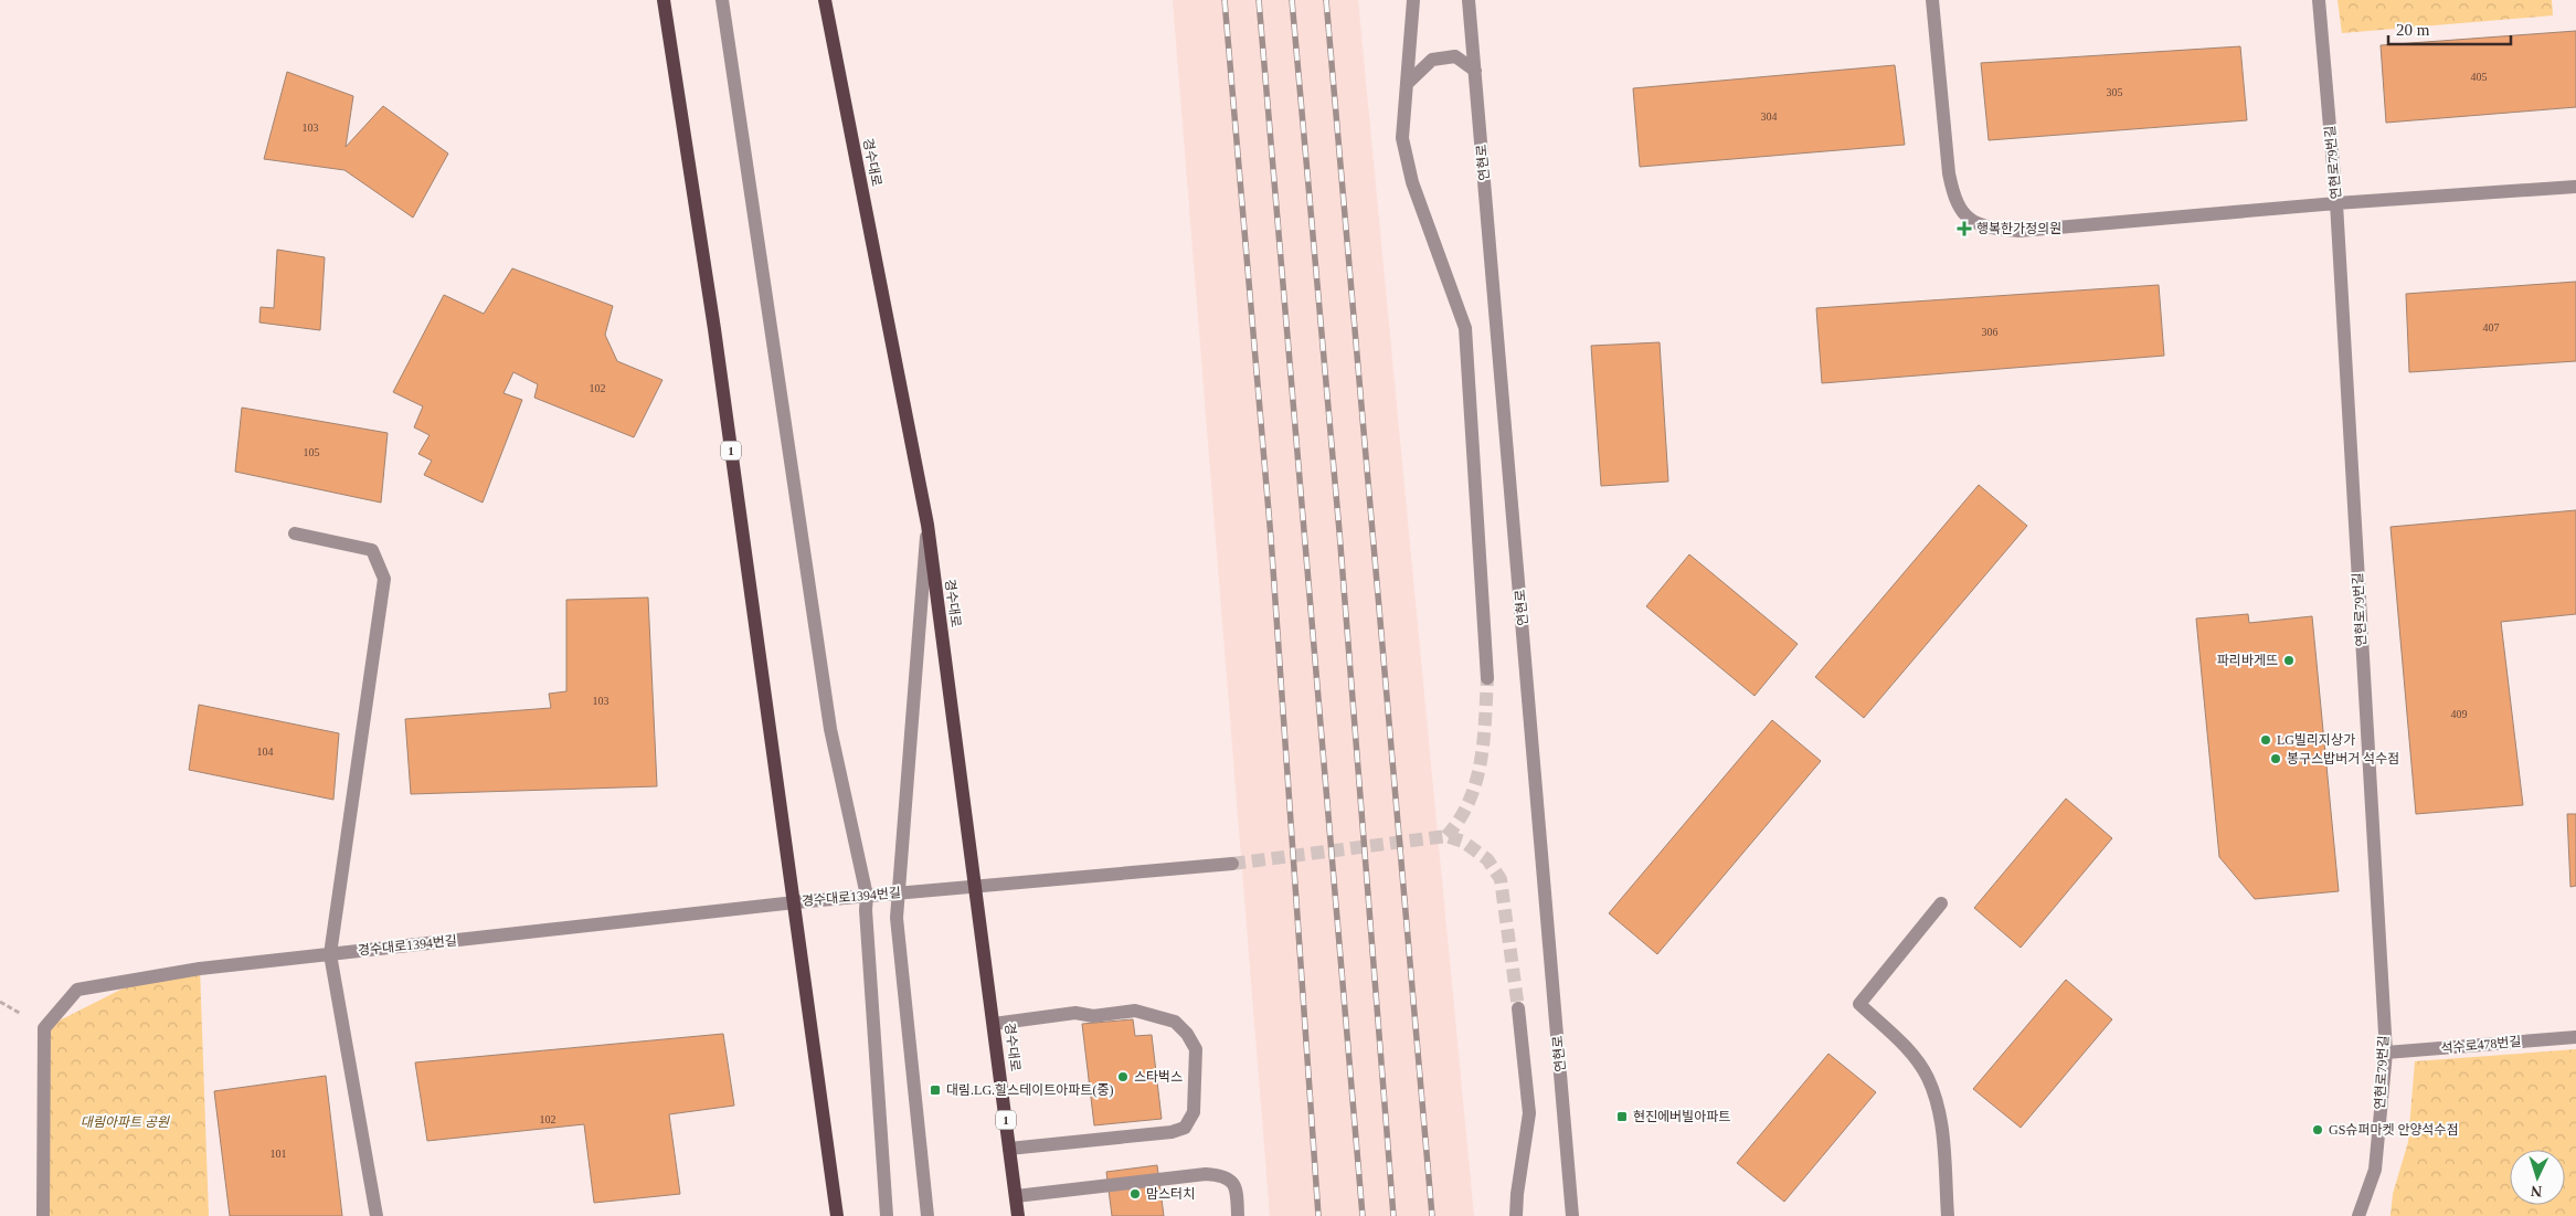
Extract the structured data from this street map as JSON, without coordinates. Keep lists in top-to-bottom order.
{
  "streets": {
    "main road": ["경수대로", "1"],
    "street": [
      "연현로",
      "연현로79번길",
      "경수대로1394번길",
      "석수로478번길"
    ]
  },
  "crossings": [
    ["경수대로", "경수대로1394번길"],
    ["연현로79번길", "석수로478번길"],
    ["1", "경수대로1394번길"]
  ],
  "parks": ["대림아파트 공원"],
  "places": {
    "health": ["행복한가정의원"],
    "other": [
      "파리바게뜨",
      "LG빌리지상가",
      "봉구스밥버거 석수점",
      "스타벅스",
      "GS슈퍼마켓 안양석수점",
      "맘스터치"
    ],
    "transit": ["대림.LG.힐스테이트아파트(중)", "현진에버빌아파트"]
  },
  "house_numbers": [
    "405",
    "305",
    "304",
    "103",
    "407",
    "306",
    "102",
    "105",
    "103",
    "409",
    "104",
    "102",
    "101"
  ],
  "scale_bar": "20 m",
  "north": "bottom"
}
